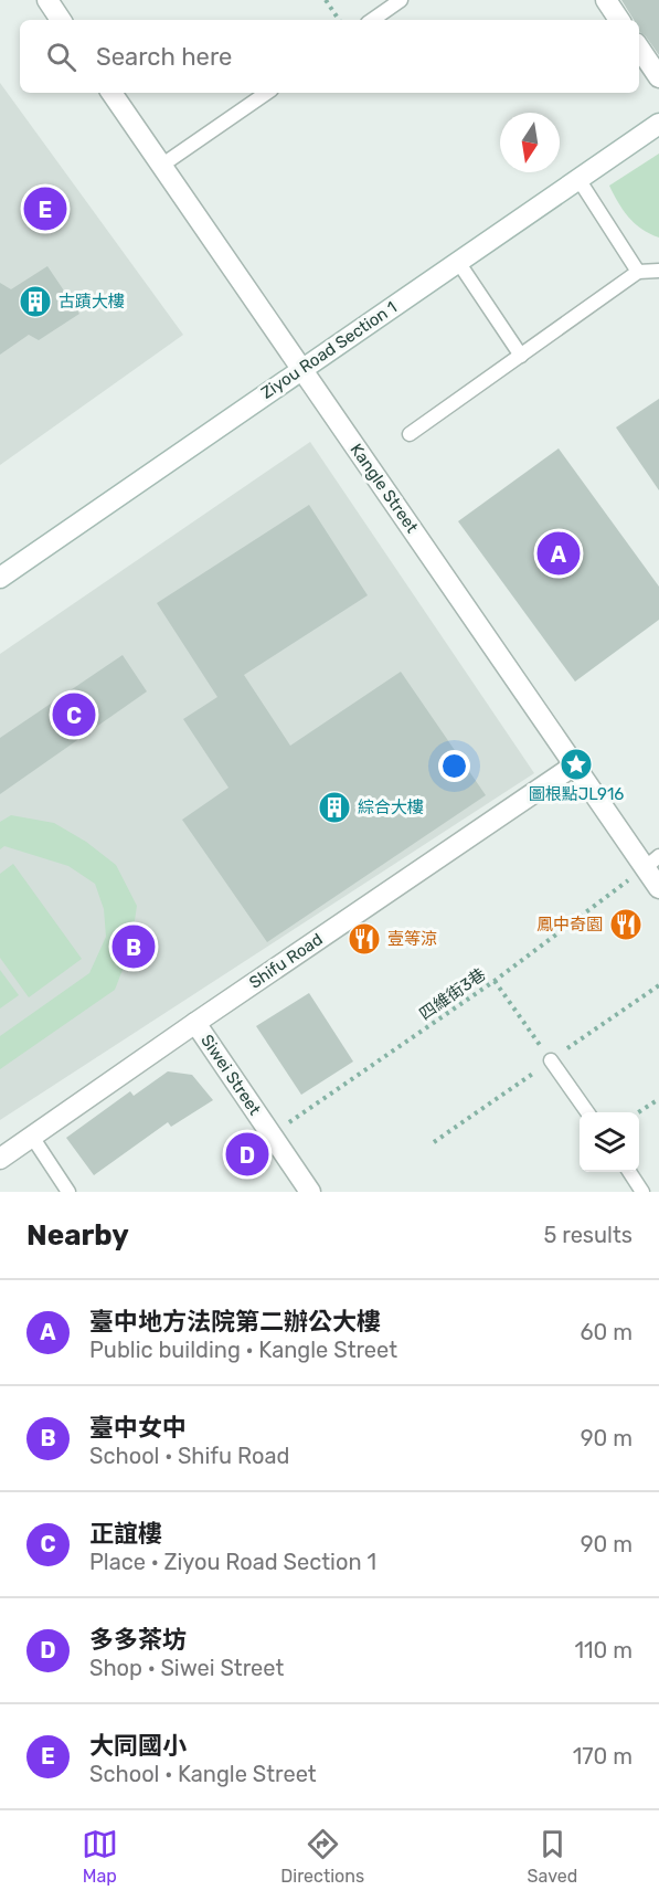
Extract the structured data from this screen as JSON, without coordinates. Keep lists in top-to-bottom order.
{
  "streets": {
    "street": [
      "Ziyou Road Section 1",
      "Kangle Street",
      "Shifu Road",
      "Siwei Street"
    ],
    "path": ["四維街3巷"]
  },
  "crossings": [
    ["Ziyou Road Section 1", "Kangle Street"],
    ["Kangle Street", "Shifu Road"],
    ["Kangle Street", "四維街3巷"],
    ["Shifu Road", "Siwei Street"],
    ["四維街3巷", "Siwei Street"]
  ],
  "places": {
    "building": ["古蹟大樓", "綜合大樓"],
    "place": ["圖根點JL916"],
    "restaurant": ["鳳中奇園", "壹等涼"]
  },
  "north": "bottom",
  "page": {
    "search": "Search here",
    "pins": [
      "E",
      "A",
      "C",
      "B",
      "D"
    ],
    "heading": ["Nearby", "5 results"],
    "list": [
      {
        "mark": "A",
        "name": "臺中地方法院第二辦公大樓",
        "note": "Public building · Kangle Street",
        "value": "60 m"
      },
      {
        "mark": "B",
        "name": "臺中女中",
        "note": "School · Shifu Road",
        "value": "90 m"
      },
      {
        "mark": "C",
        "name": "正誼樓",
        "note": "Place · Ziyou Road Section 1",
        "value": "90 m"
      },
      {
        "mark": "D",
        "name": "多多茶坊",
        "note": "Shop · Siwei Street",
        "value": "110 m"
      },
      {
        "mark": "E",
        "name": "大同國小",
        "note": "School · Kangle Street",
        "value": "170 m"
      }
    ],
    "nav": ["Map", "Directions", "Saved"]
  }
}
